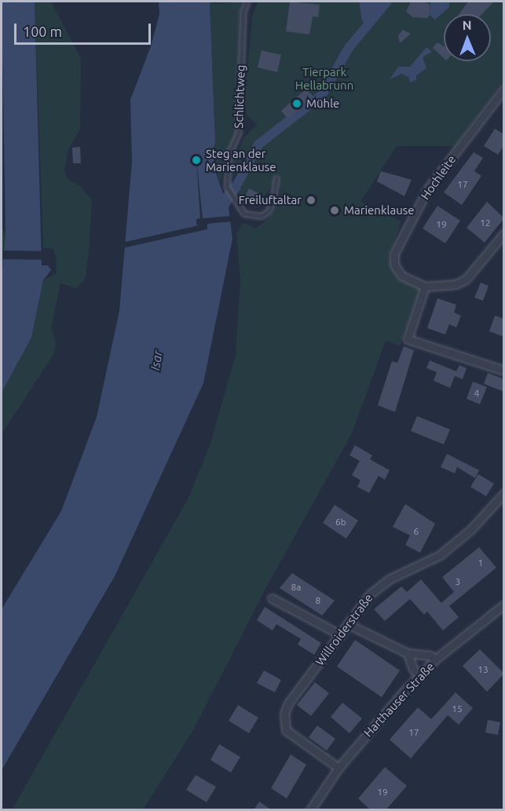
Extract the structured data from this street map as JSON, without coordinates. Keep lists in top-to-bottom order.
{
  "streets": {
    "street": ["Hochleite", "Willroiderstraße", "Harthauser Straße"],
    "lane": ["Schlichtweg"]
  },
  "crossings": [
    ["Willroiderstraße", "Harthauser Straße"]
  ],
  "water": ["Isar"],
  "parks": ["Tierpark Hellabrunn"],
  "places": [
    "Mühle",
    "Steg an der Marienklause",
    "Freiluftaltar",
    "Marienklause"
  ],
  "house_numbers": [
    "17",
    "12",
    "19",
    "4",
    "6b",
    "6",
    "1",
    "3",
    "8a",
    "8",
    "13",
    "15",
    "17",
    "19"
  ],
  "scale_bar": "100 m",
  "north": "top"
}
